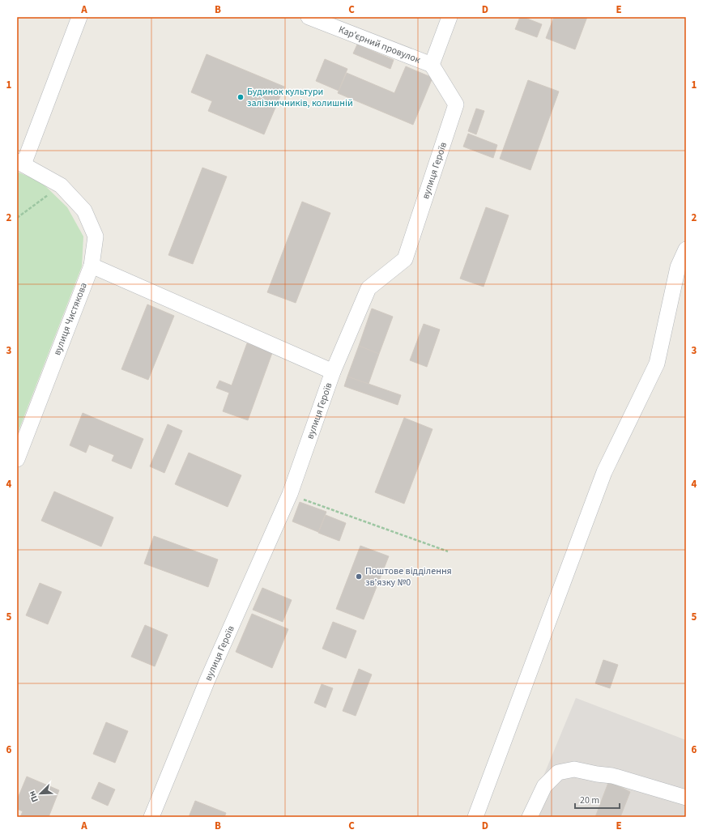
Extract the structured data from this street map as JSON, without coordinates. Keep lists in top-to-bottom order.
{
  "streets": {
    "street": ["Кар'єрний провулок", "вулиця Героїв", "вулиця Чистякова"]
  },
  "crossings": [
    ["Кар'єрний провулок", "вулиця Героїв"]
  ],
  "places": ["Будинок культури залізничників, колишній", "Поштове відділення зв'язку №0"],
  "scale_bar": "20 m",
  "north": "bottom left",
  "grid": {
    "columns": [
      "A",
      "B",
      "C",
      "D",
      "E"
    ],
    "rows": [
      "1",
      "2",
      "3",
      "4",
      "5",
      "6"
    ]
  }
}
